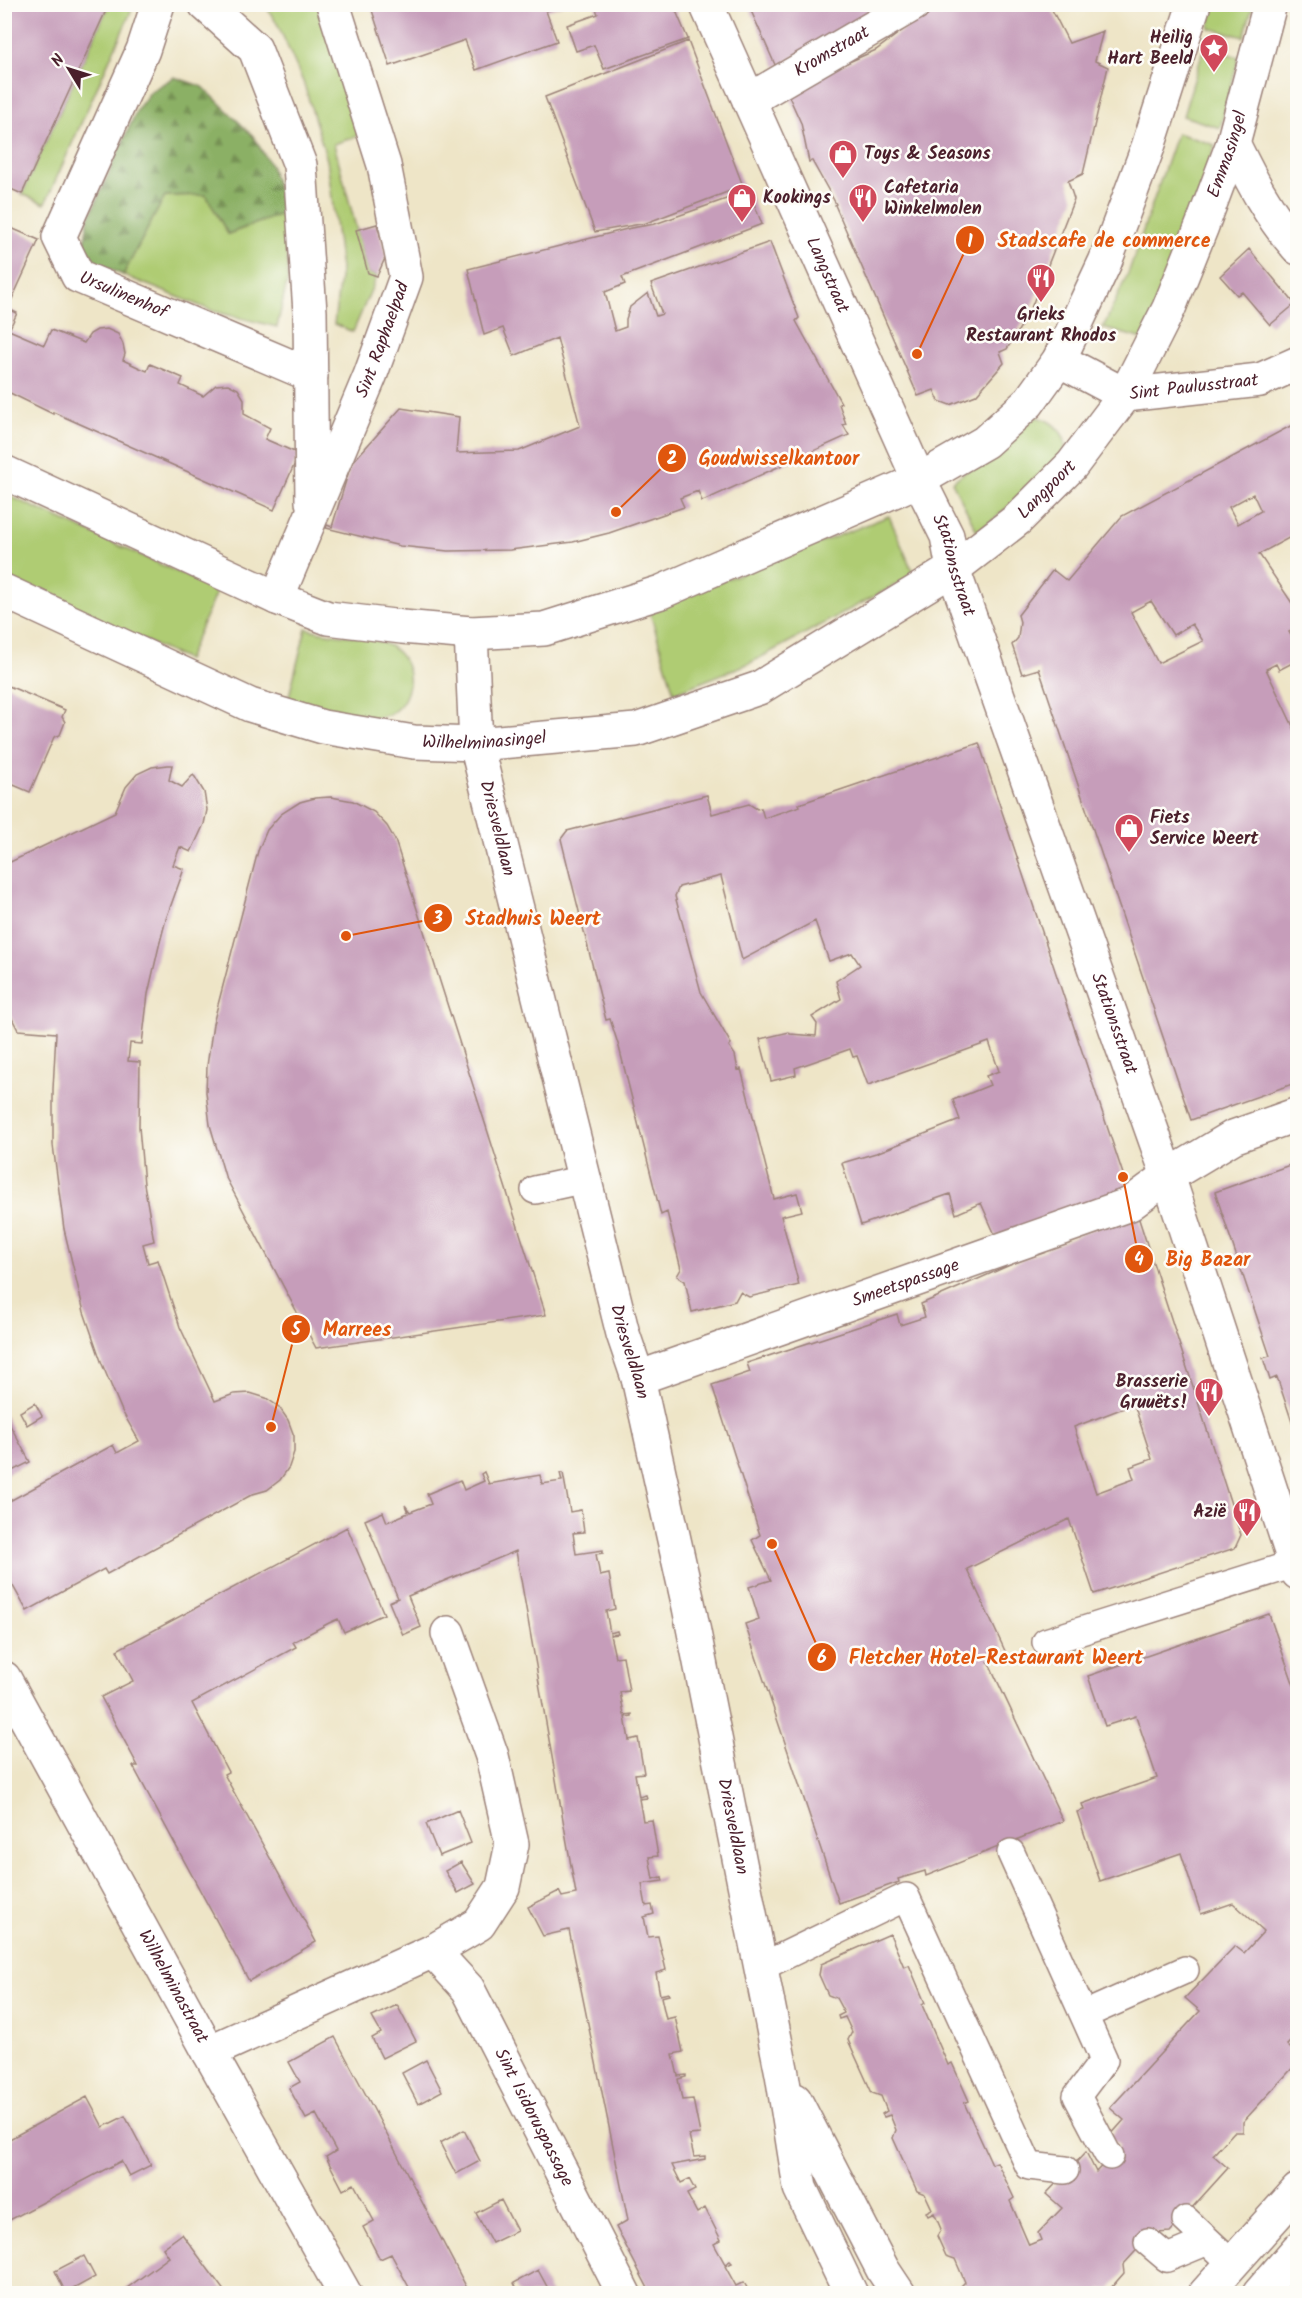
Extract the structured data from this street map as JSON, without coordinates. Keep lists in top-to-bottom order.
{
  "streets": {
    "street": [
      "Kromstraat",
      "Emmasingel",
      "Langstraat",
      "Ursulinenhof",
      "Sint Raphaelpad",
      "Sint Paulusstraat",
      "Langpoort",
      "Stationsstraat",
      "Wilhelminasingel",
      "Driesveldlaan",
      "Smeetspassage",
      "Wilhelminastraat",
      "Sint Isidoruspassage"
    ]
  },
  "crossings": [
    ["Kromstraat", "Langstraat"],
    ["Emmasingel", "Sint Paulusstraat"],
    ["Emmasingel", "Langpoort"],
    ["Langstraat", "Stationsstraat"],
    ["Sint Paulusstraat", "Langpoort"],
    ["Langpoort", "Stationsstraat"],
    ["Langpoort", "Wilhelminasingel"],
    ["Stationsstraat", "Wilhelminasingel"],
    ["Stationsstraat", "Smeetspassage"],
    ["Wilhelminasingel", "Driesveldlaan"],
    ["Driesveldlaan", "Smeetspassage"]
  ],
  "places": {
    "place": ["Heilig Hart Beeld"],
    "shop": ["Toys & Seasons", "Kookings", "Fiets Service Weert"],
    "restaurant": [
      "Cafetaria Winkelmolen",
      "Grieks Restaurant Rhodos",
      "Brasserie Gruuëts!",
      "Azië"
    ],
    "other": [
      "Stadscafe de commerce",
      "Goudwisselkantoor",
      "Stadhuis Weert",
      "Big Bazar",
      "Marrees",
      "Fletcher Hotel-Restaurant Weert"
    ]
  },
  "north": "top left"
}
